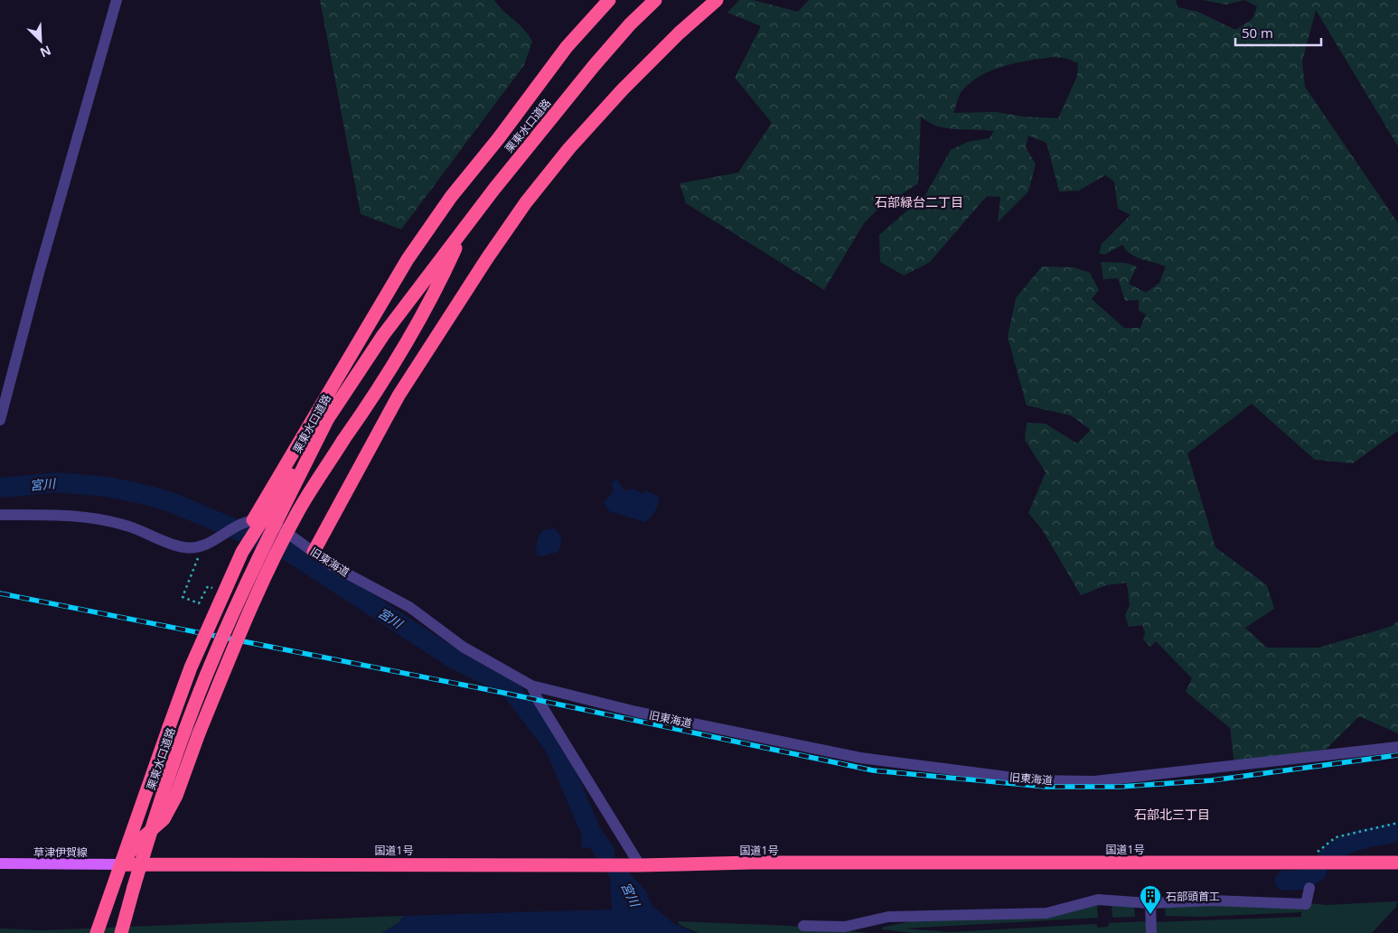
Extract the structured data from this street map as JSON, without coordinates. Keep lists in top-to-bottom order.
{
  "streets": {
    "highway": ["栗東水口道路", "国道1号"],
    "main road": ["草津伊賀線"],
    "street": ["旧東海道"]
  },
  "crossings": [
    ["国道1号", "草津伊賀線"]
  ],
  "districts": ["石部緑台二丁目", "石部北三丁目"],
  "water": ["宮川"],
  "places": {
    "building": ["石部頭首工"]
  },
  "scale_bar": "50 m",
  "north": "bottom right"
}
